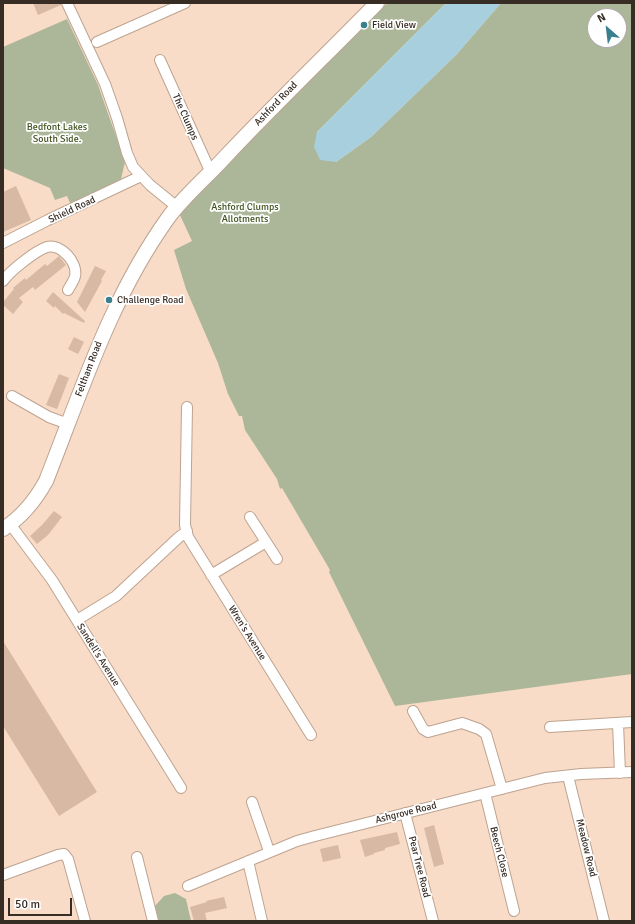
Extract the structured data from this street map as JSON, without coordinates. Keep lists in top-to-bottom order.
{
  "streets": {
    "main road": ["Ashford Road", "Feltham Road"],
    "street": [
      "The Clumps",
      "Shield Road",
      "Wren's Avenue",
      "Sandell's Avenue",
      "Ashgrove Road",
      "Meadow Road",
      "Beech Close",
      "Pear Tree Road"
    ]
  },
  "crossings": [
    ["Ashford Road", "The Clumps"],
    ["Ashford Road", "Feltham Road"],
    ["Feltham Road", "Sandell's Avenue"],
    ["Ashgrove Road", "Meadow Road"],
    ["Ashgrove Road", "Beech Close"],
    ["Ashgrove Road", "Pear Tree Road"]
  ],
  "parks": ["Bedfont Lakes South Side.", "Ashford Clumps Allotments"],
  "places": ["Field View", "Challenge Road"],
  "scale_bar": "50 m",
  "north": "top left"
}
